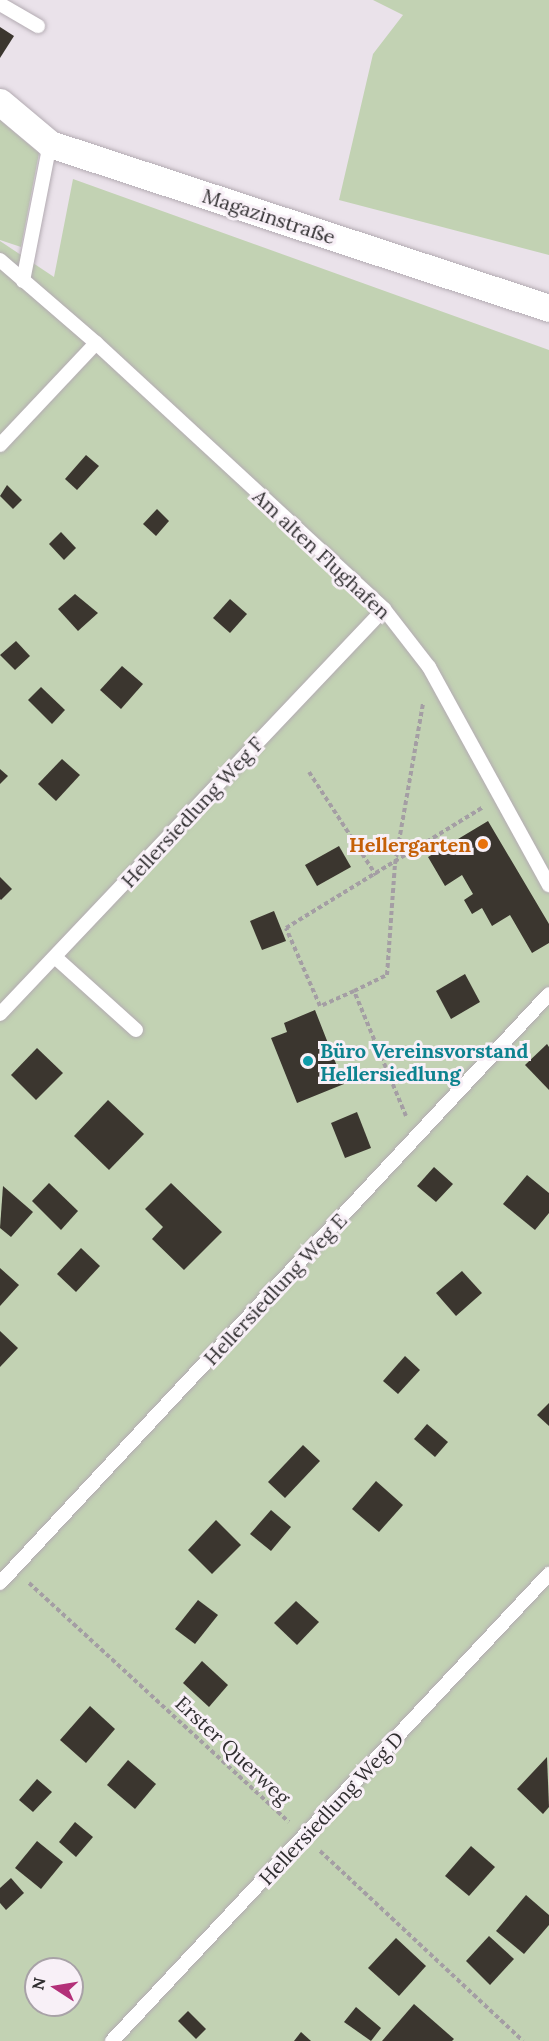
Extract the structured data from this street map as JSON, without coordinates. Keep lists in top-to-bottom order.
{
  "streets": {
    "street": ["Magazinstraße"],
    "lane": [
      "Am alten Flughafen",
      "Hellersiedlung Weg F",
      "Hellersiedlung Weg E",
      "Hellersiedlung Weg D"
    ],
    "path": ["Erster Querweg"]
  },
  "crossings": [
    ["Am alten Flughafen", "Hellersiedlung Weg F"],
    ["Hellersiedlung Weg E", "Erster Querweg"],
    ["Erster Querweg", "Hellersiedlung Weg D"]
  ],
  "places": ["Hellergarten", "Büro Vereinsvorstand Hellersiedlung"],
  "north": "left"
}
